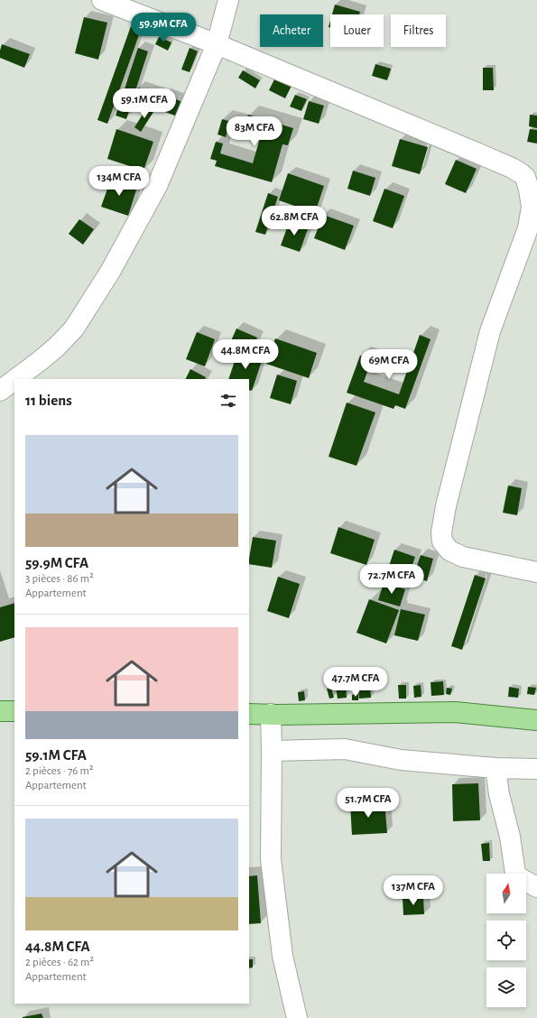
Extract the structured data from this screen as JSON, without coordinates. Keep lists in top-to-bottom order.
{
  "north": "top",
  "page": {
    "price": [
      "59.9M CFA",
      "59.1M CFA",
      "83M CFA",
      "134M CFA",
      "62.8M CFA",
      "44.8M CFA",
      "69M CFA",
      "72.7M CFA",
      "47.7M CFA",
      "51.7M CFA",
      "137M CFA"
    ],
    "chip": ["Acheter", "Louer", "Filtres"],
    "heading": "11 biens",
    "list": [
      {
        "name": "59.9M CFA",
        "note": "3 pièces · 86 m² · Appartement"
      },
      {
        "name": "59.1M CFA",
        "note": "2 pièces · 76 m² · Appartement"
      },
      {
        "name": "44.8M CFA",
        "note": "2 pièces · 62 m² · Appartement"
      }
    ]
  }
}
